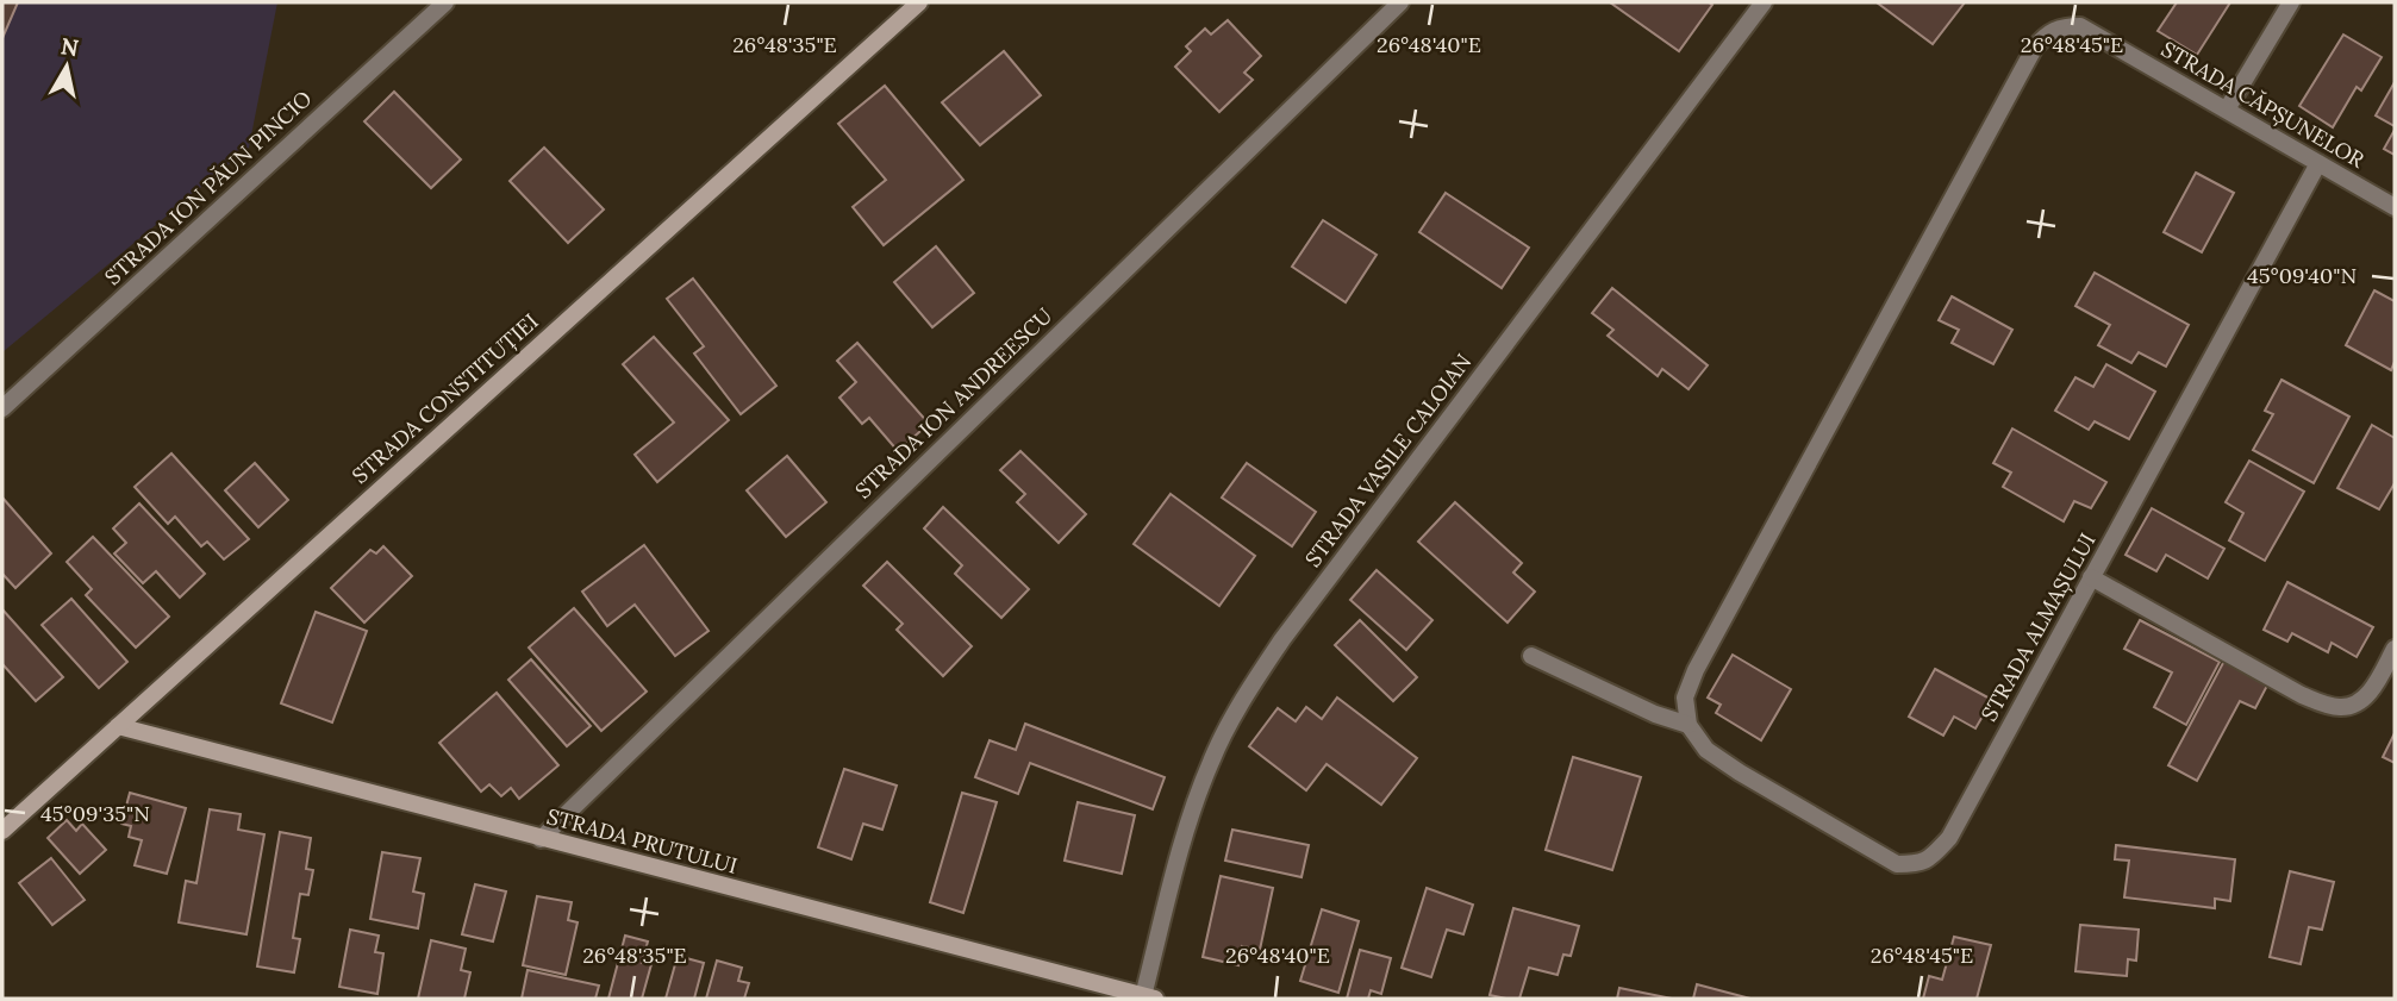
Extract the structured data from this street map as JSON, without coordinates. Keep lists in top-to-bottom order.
{
  "streets": {
    "street": [
      "STRADA CĂPȘUNELOR",
      "STRADA ION PĂUN PINCIO",
      "STRADA CONSTITUȚIEI",
      "STRADA ION ANDREESCU",
      "STRADA VASILE CALOIAN",
      "STRADA ALMAȘULUI",
      "STRADA PRUTULUI"
    ]
  },
  "crossings": [
    ["STRADA CĂPȘUNELOR", "STRADA ALMAȘULUI"],
    ["STRADA CONSTITUȚIEI", "STRADA PRUTULUI"],
    ["STRADA ION ANDREESCU", "STRADA PRUTULUI"],
    ["STRADA VASILE CALOIAN", "STRADA PRUTULUI"]
  ],
  "north": "top",
  "coordinates": [
    "26°48'35\"E",
    "26°48'40\"E",
    "26°48'45\"E",
    "45°09'40\"N",
    "45°09'35\"N"
  ]
}
